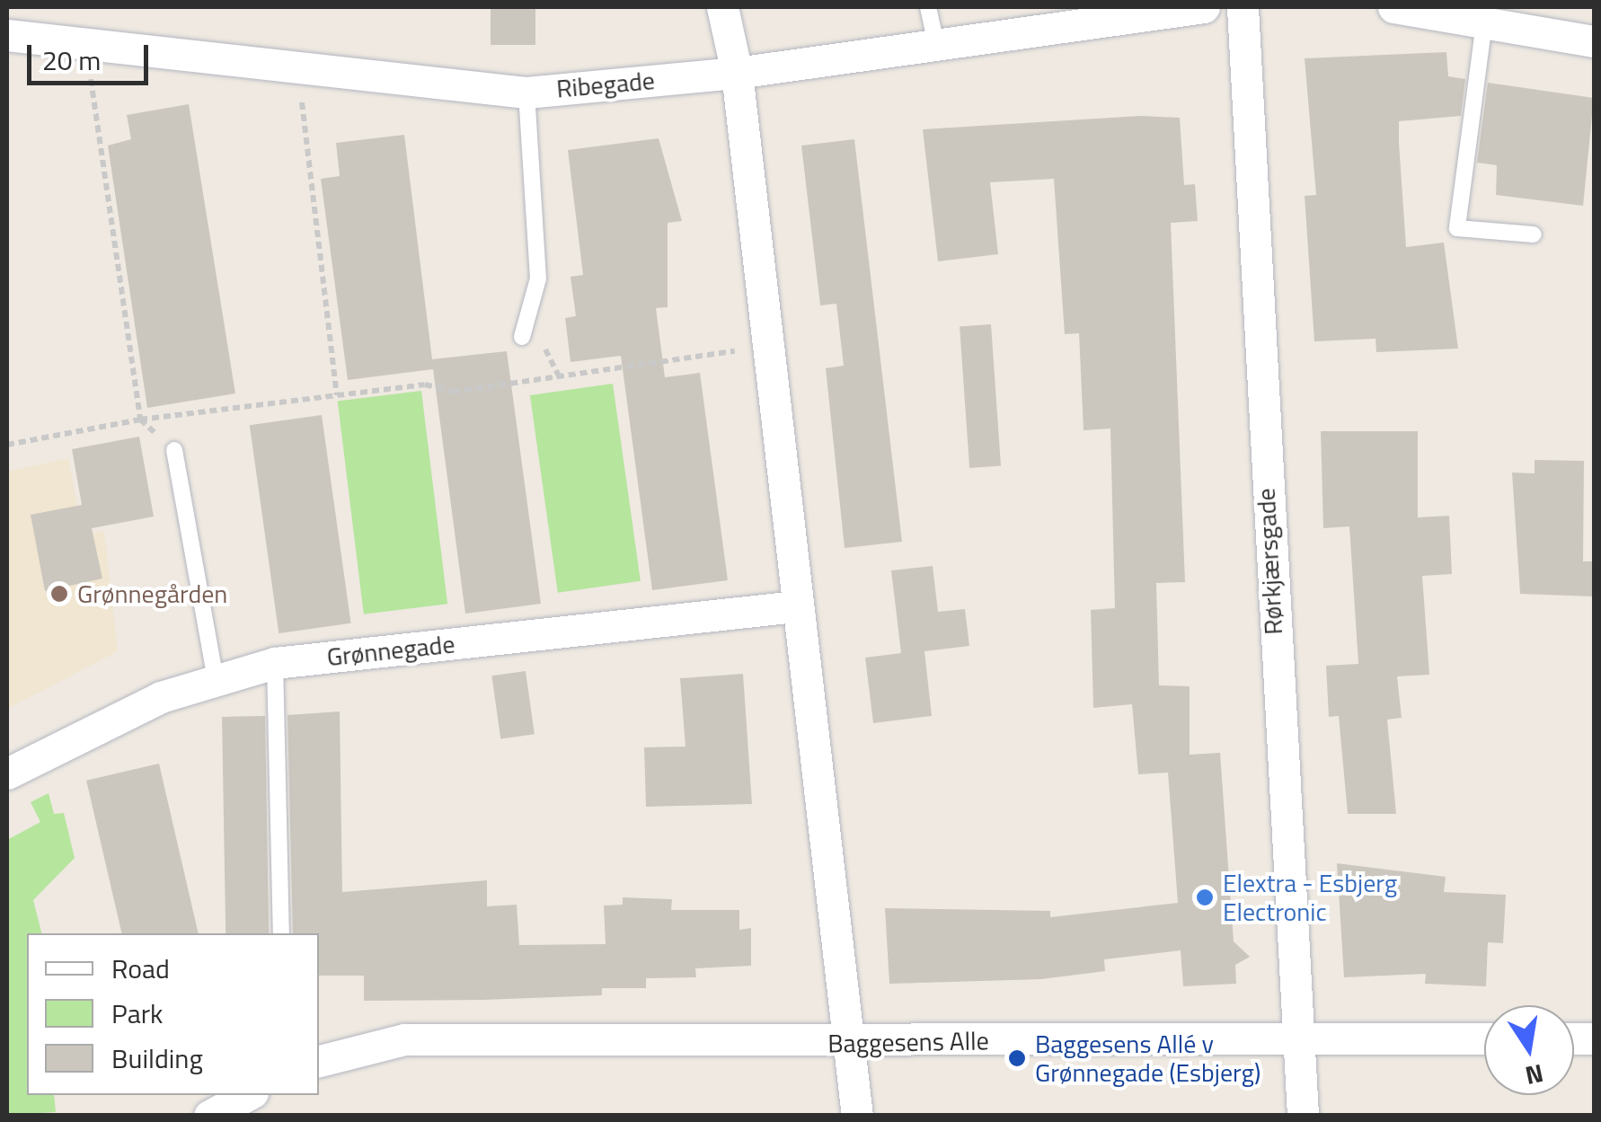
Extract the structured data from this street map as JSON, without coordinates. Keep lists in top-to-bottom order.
{
  "streets": {
    "street": [
      "Ribegade",
      "Rørkjærsgade",
      "Grønnegade",
      "Baggesens Alle"
    ]
  },
  "crossings": [
    ["Rørkjærsgade", "Baggesens Alle"]
  ],
  "places": ["Grønnegården", "Elextra - Esbjerg Electronic", "Baggesens Allé v Grønnegade (Esbjerg)"],
  "legend": ["Road", "Park", "Building"],
  "scale_bar": "20 m",
  "north": "bottom"
}
